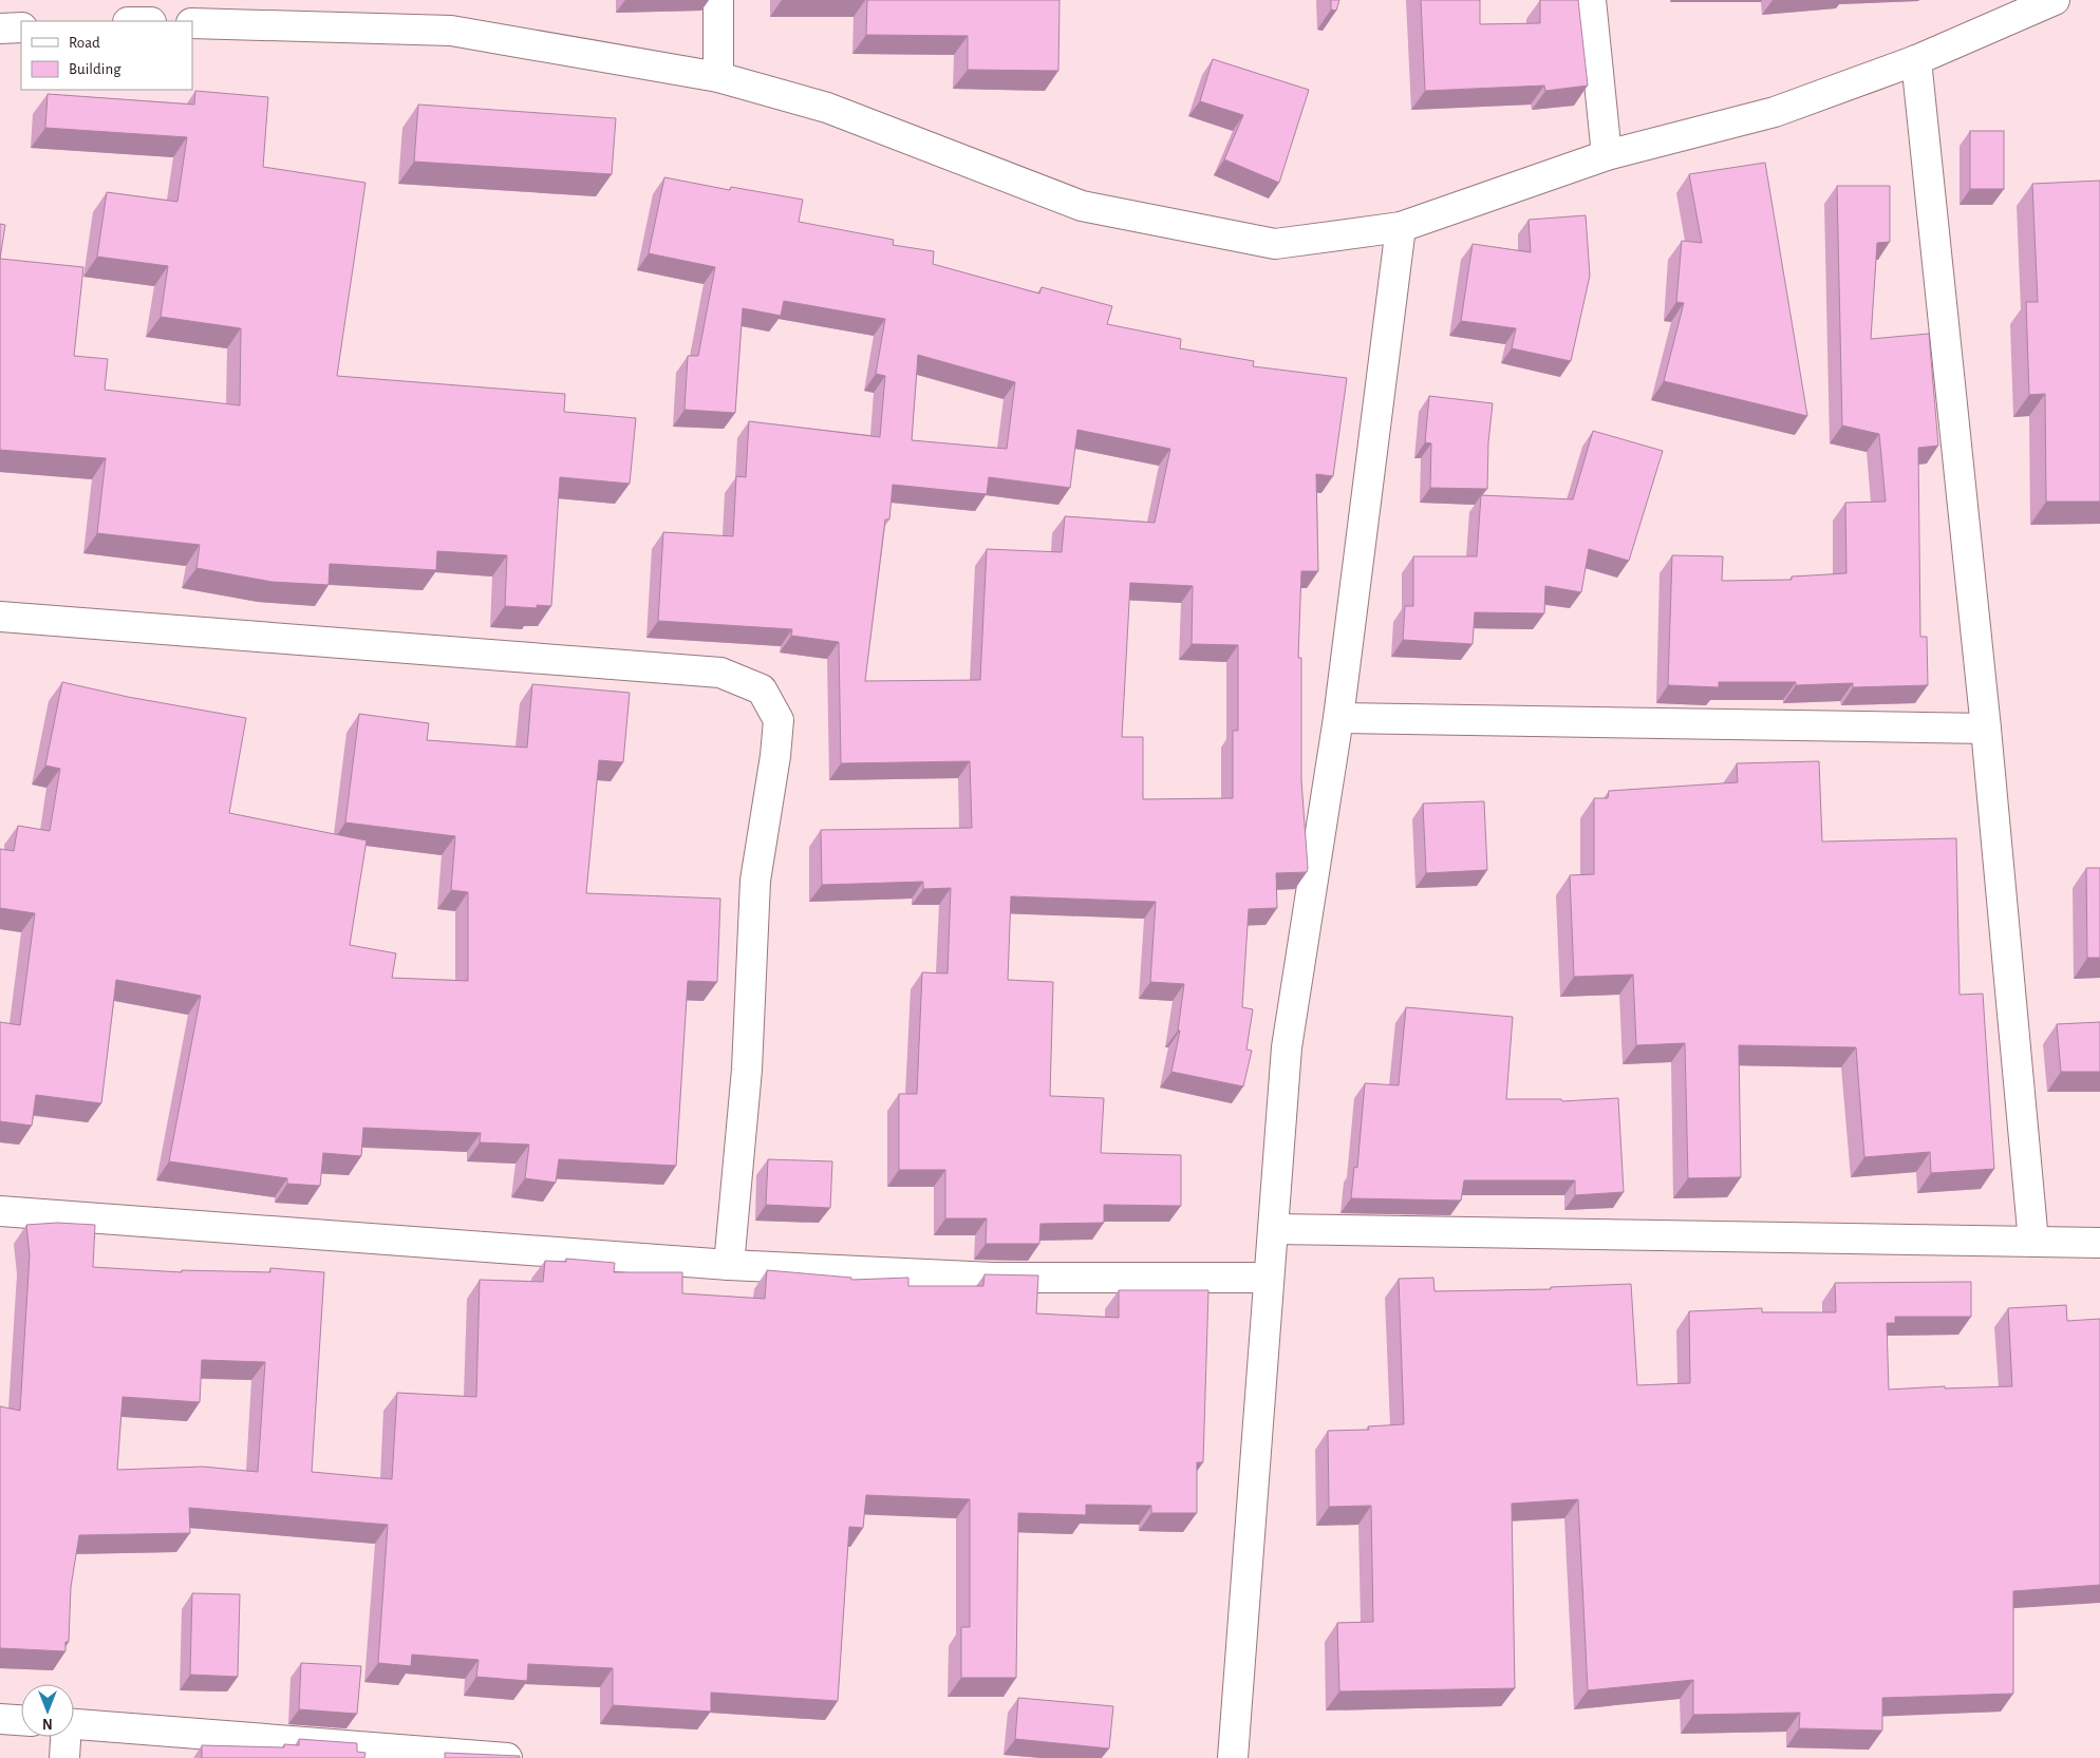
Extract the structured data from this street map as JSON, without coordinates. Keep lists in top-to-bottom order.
{
  "legend": ["Road", "Building"],
  "north": "bottom"
}
